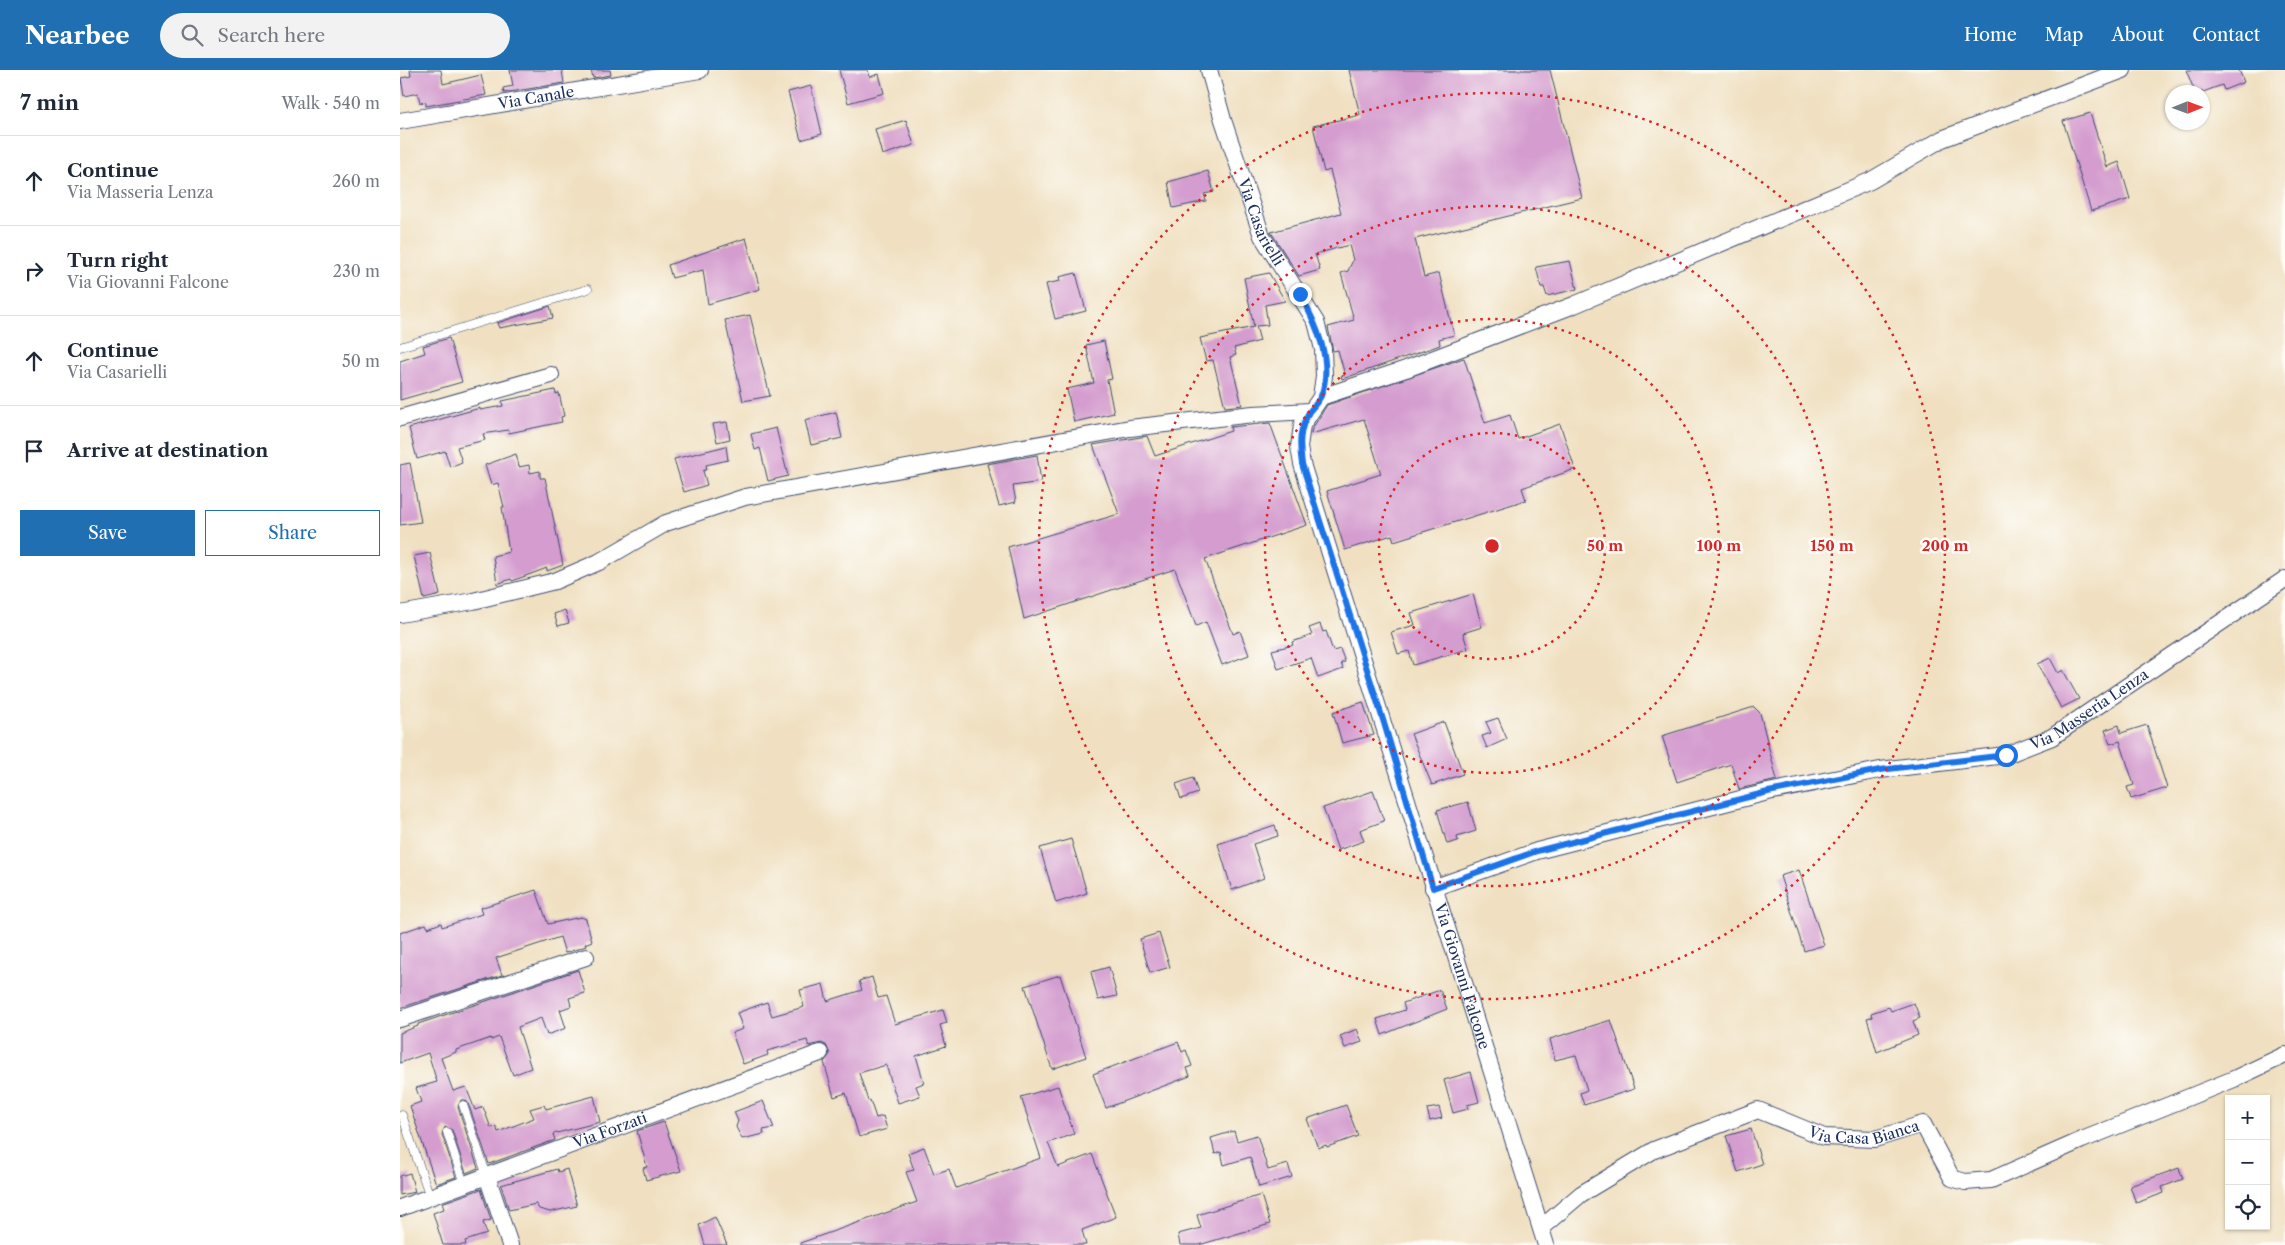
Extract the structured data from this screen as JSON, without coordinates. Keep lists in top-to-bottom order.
{
  "streets": {
    "street": [
      "Via Canale",
      "Via Casarielli",
      "Via Masseria Lenza",
      "Via Giovanni Falcone",
      "Via Casa Bianca",
      "Via Forzati"
    ]
  },
  "crossings": [
    ["Via Casarielli", "Via Giovanni Falcone"],
    ["Via Masseria Lenza", "Via Giovanni Falcone"],
    ["Via Giovanni Falcone", "Via Casa Bianca"]
  ],
  "north": "right",
  "page": {
    "header": "Nearbee",
    "search": "Search here",
    "nav": [
      "Home",
      "Map",
      "About",
      "Contact"
    ],
    "heading": ["7 min", "Walk · 540 m"],
    "list": [
      ["Continue", "Via Masseria Lenza", "260 m"],
      ["Turn right", "Via Giovanni Falcone", "230 m"],
      ["Continue", "Via Casarielli", "50 m"],
      "Arrive at destination"
    ],
    "buttons": ["Save", "Share"],
    "map_buttons": ["+", "−"]
  },
  "rings": [
    "50 m",
    "100 m",
    "150 m",
    "200 m"
  ]
}
